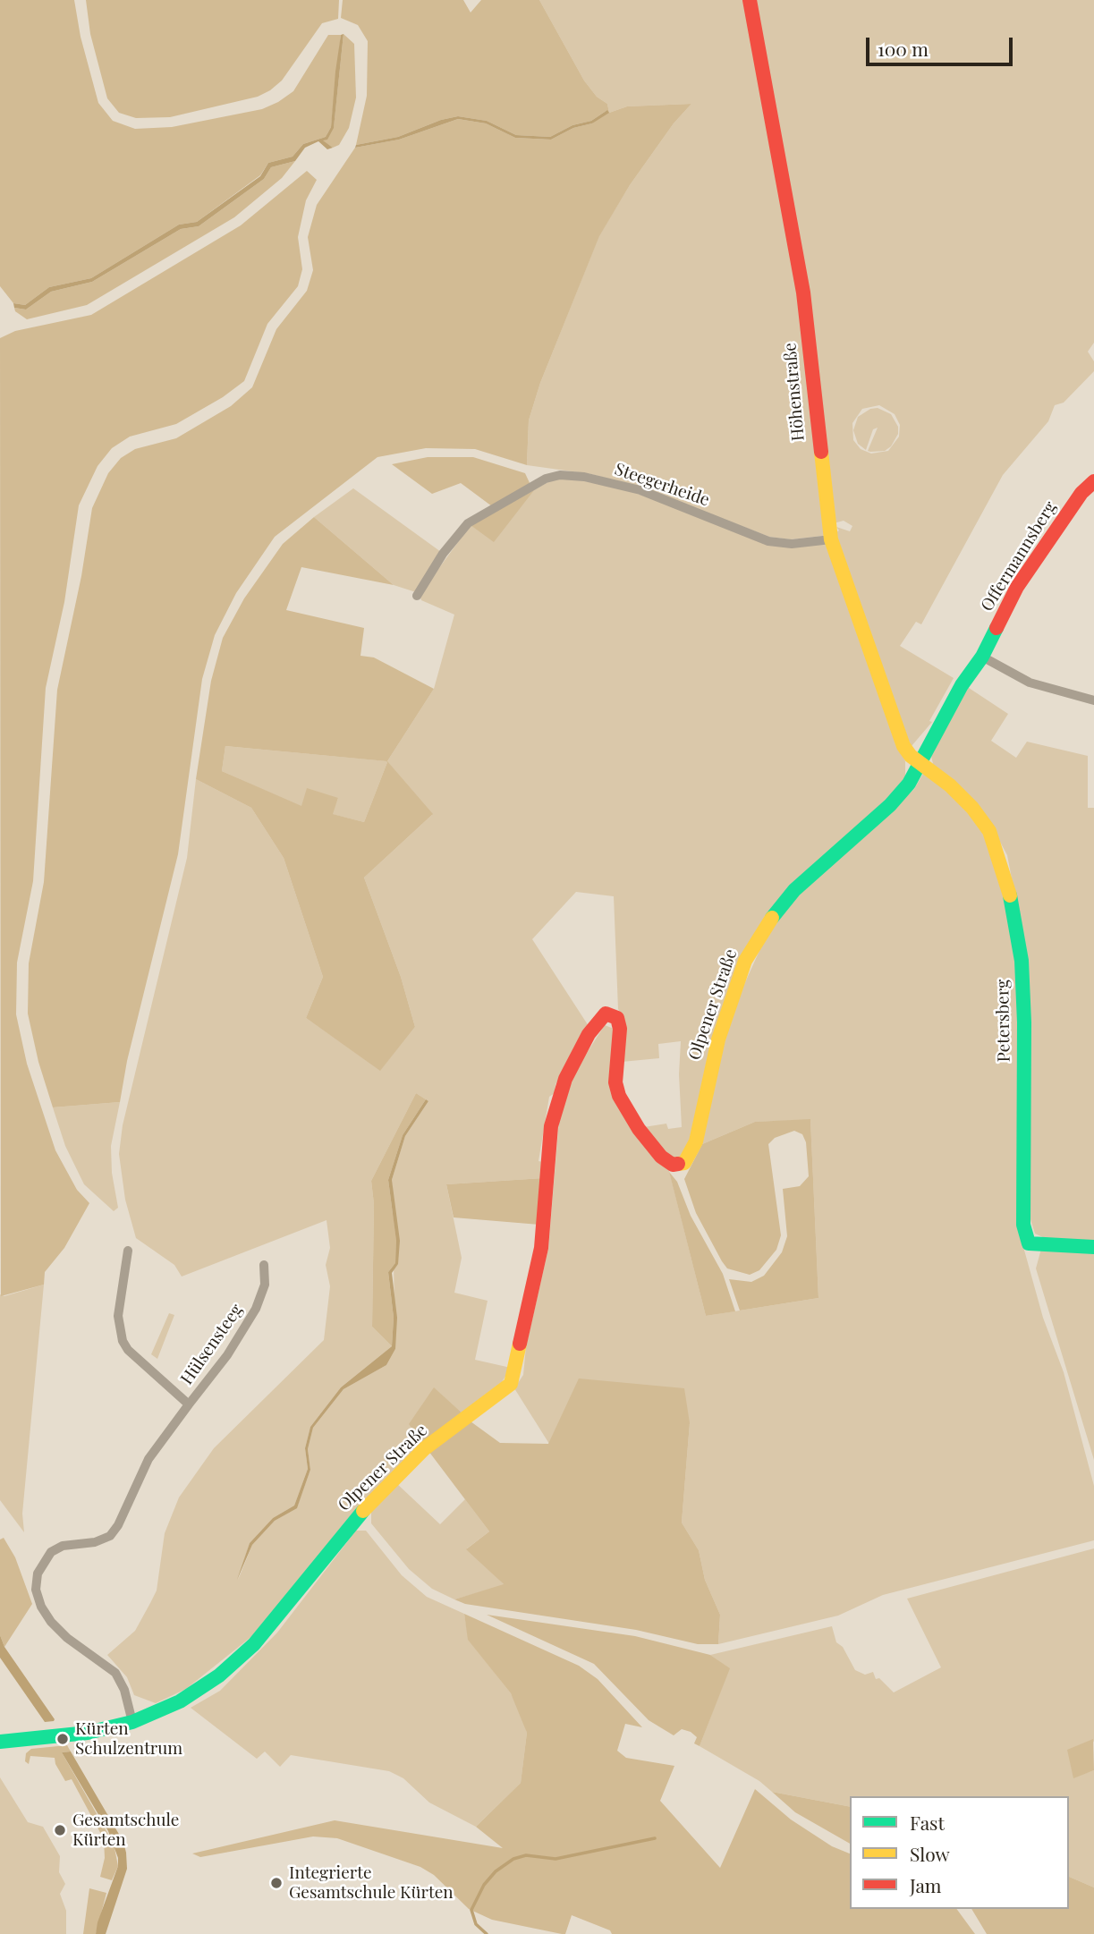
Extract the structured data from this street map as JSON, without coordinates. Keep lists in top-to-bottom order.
{
  "streets": {
    "street": [
      "Höhenstraße",
      "Steegerheide",
      "Offermannsberg",
      "Olpener Straße",
      "Petersberg",
      "Hülsensteeg"
    ]
  },
  "crossings": [
    ["Höhenstraße", "Steegerheide"],
    ["Höhenstraße", "Offermannsberg"],
    ["Höhenstraße", "Olpener Straße"],
    ["Höhenstraße", "Petersberg"],
    ["Offermannsberg", "Olpener Straße"],
    ["Offermannsberg", "Petersberg"],
    ["Olpener Straße", "Petersberg"],
    ["Olpener Straße", "Hülsensteeg"]
  ],
  "places": ["Kürten Schulzentrum", "Gesamtschule Kürten", "Integrierte Gesamtschule Kürten"],
  "legend": ["Fast", "Slow", "Jam"],
  "scale_bar": "100 m"
}
